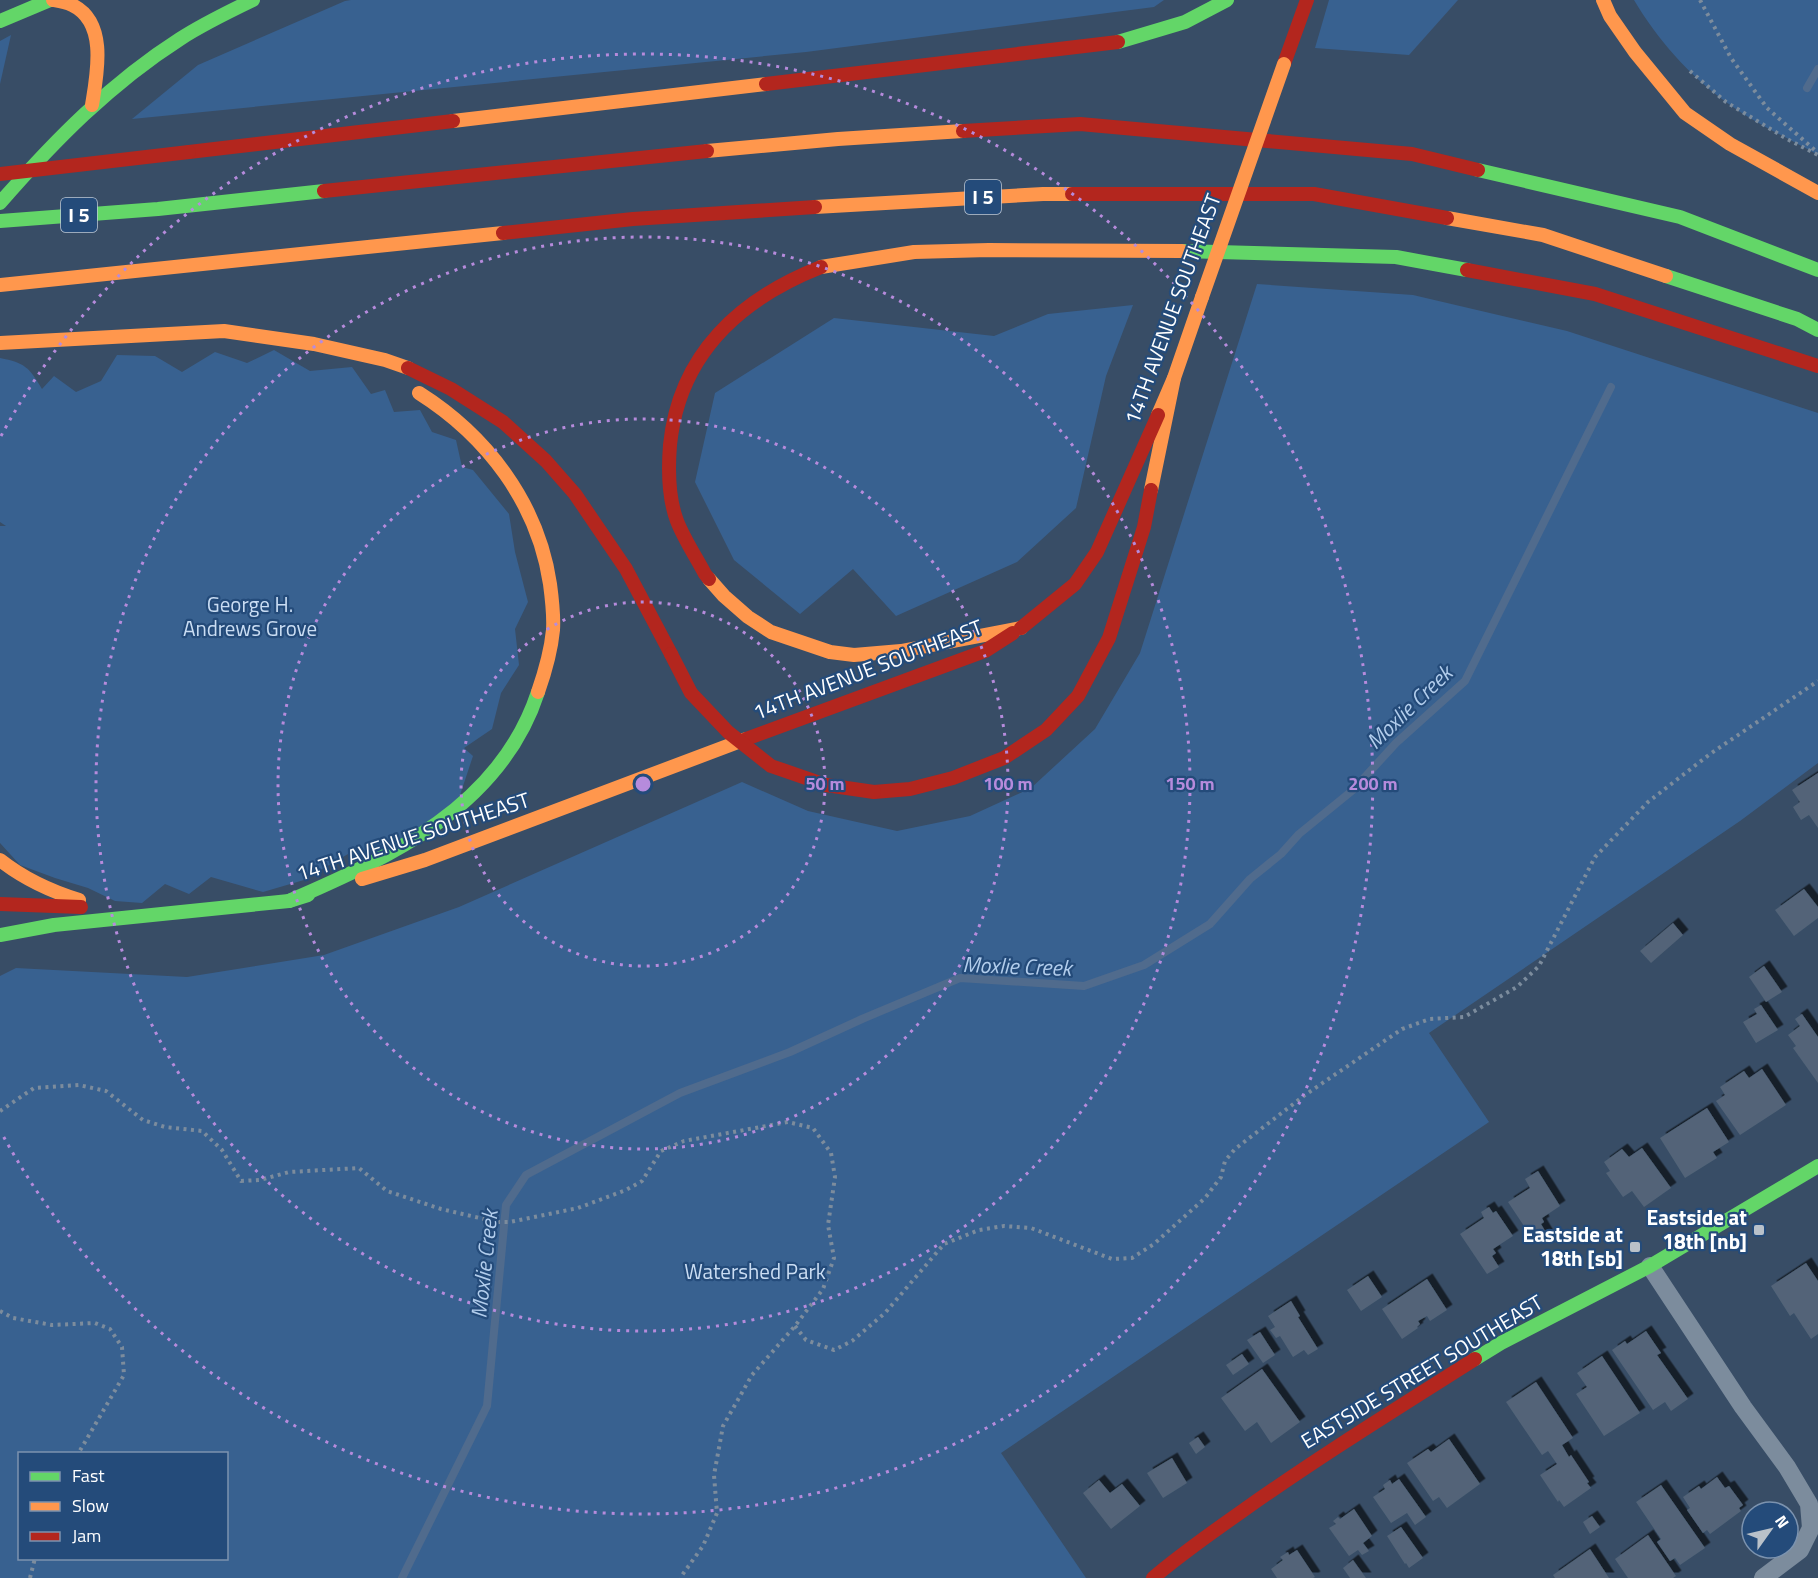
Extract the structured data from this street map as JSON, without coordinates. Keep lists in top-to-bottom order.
{
  "streets": {
    "main road": ["I 5", "14TH AVENUE SOUTHEAST", "EASTSIDE STREET SOUTHEAST"]
  },
  "water": ["Moxlie Creek"],
  "parks": ["George H. Andrews Grove", "Watershed Park"],
  "places": {
    "transit": ["Eastside at 18th [nb]", "Eastside at 18th [sb]"]
  },
  "legend": ["Fast", "Slow", "Jam"],
  "north": "top right",
  "rings": [
    "50 m",
    "100 m",
    "150 m",
    "200 m"
  ]
}
